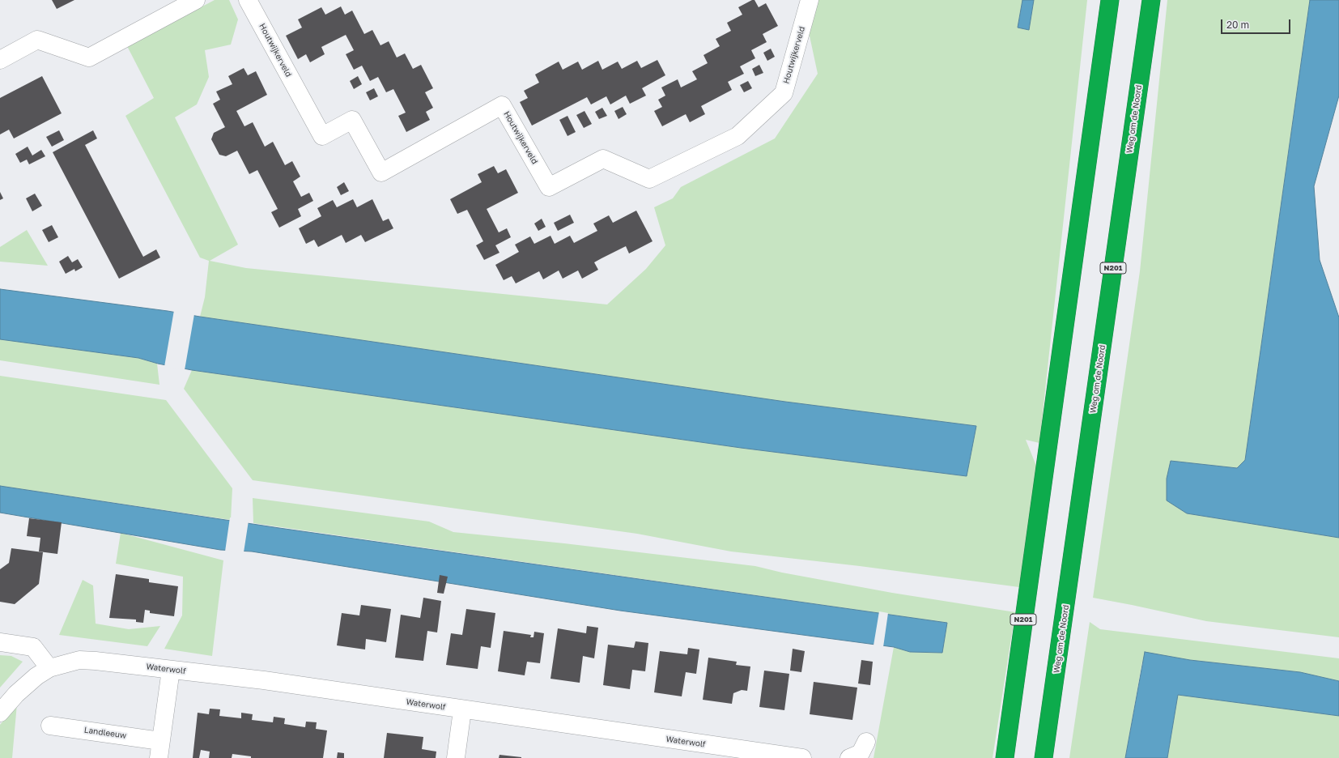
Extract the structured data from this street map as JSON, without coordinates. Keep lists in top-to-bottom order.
{
  "streets": {
    "highway": ["Weg om de Noord", "N201"],
    "street": ["Houtwijkerveld", "Waterwolf", "Landleeuw"]
  },
  "crossings": [
    ["Waterwolf", "Landleeuw"]
  ],
  "scale_bar": "20 m"
}
